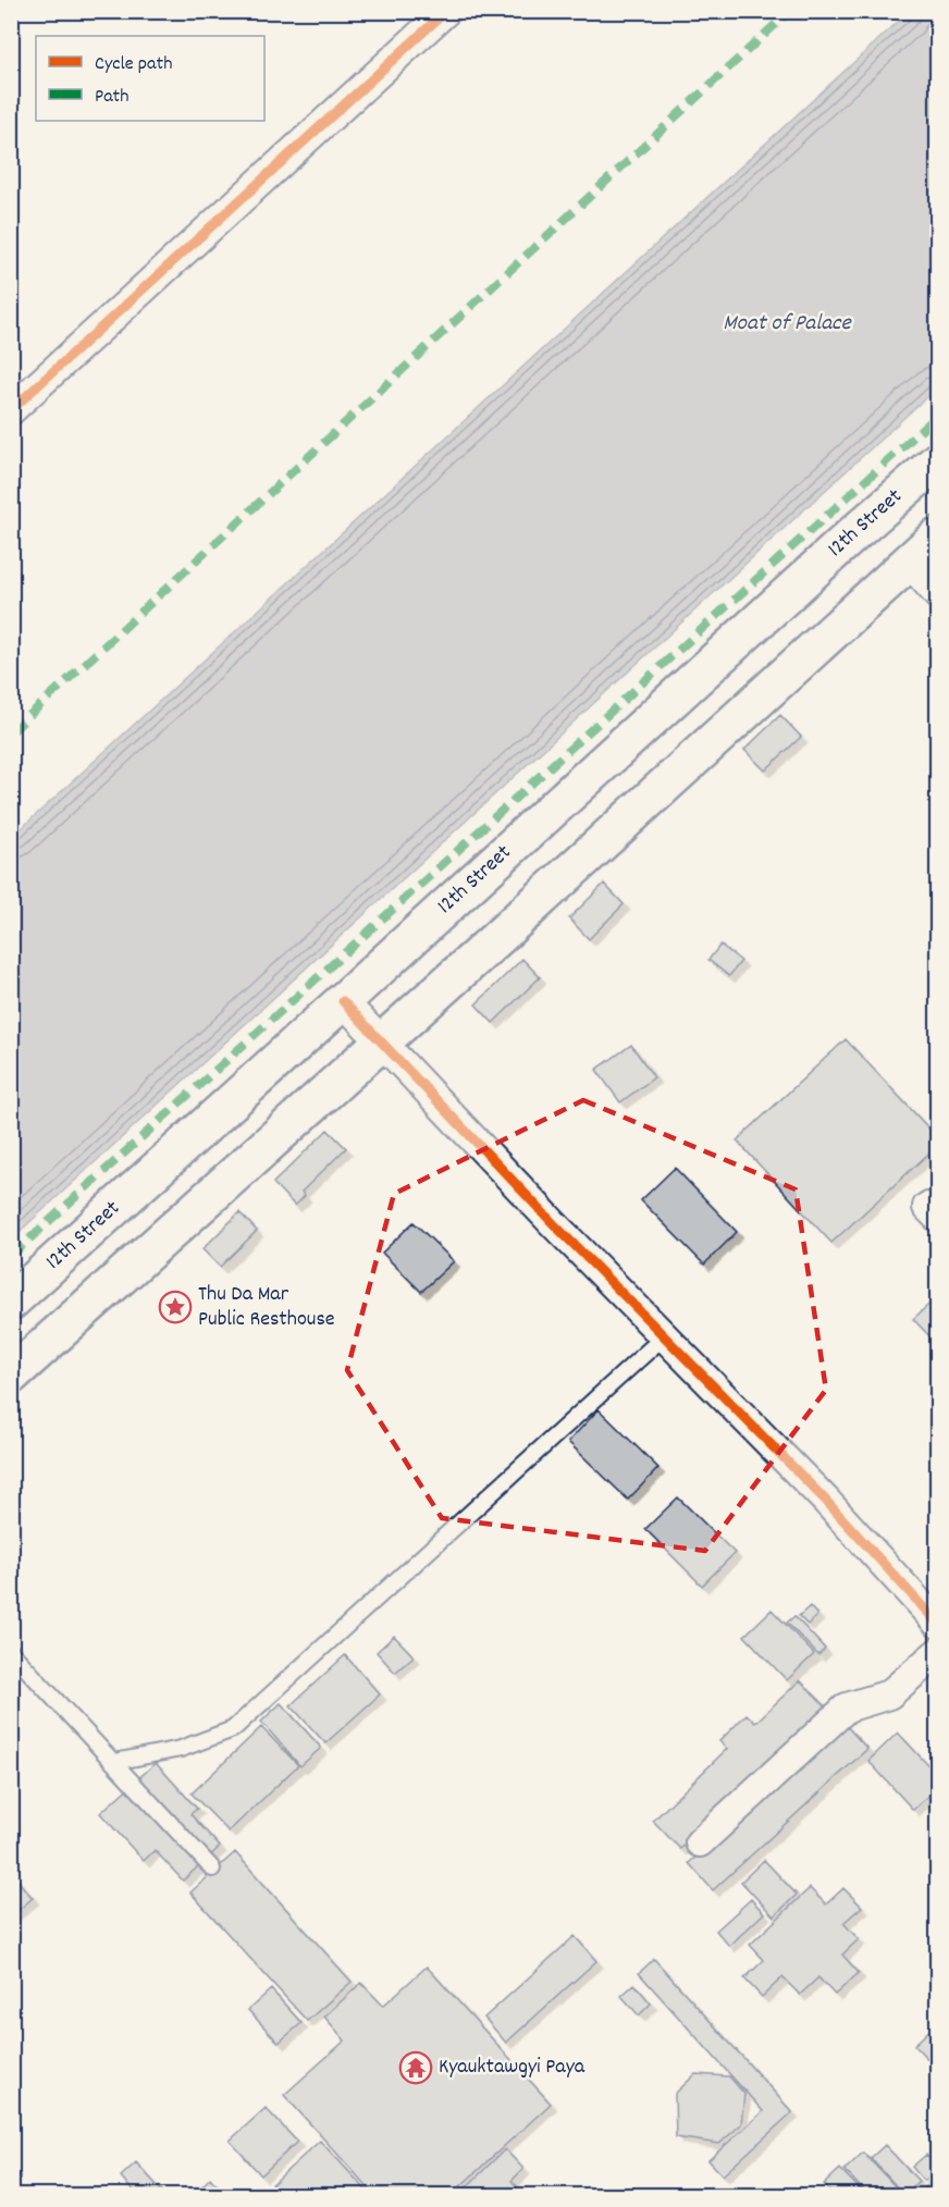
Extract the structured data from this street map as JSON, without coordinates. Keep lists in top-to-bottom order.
{
  "streets": {
    "main road": ["12th Street"]
  },
  "water": ["Moat of Palace"],
  "places": {
    "place": ["Thu Da Mar Public Resthouse"],
    "temple": ["Kyauktawgyi Paya"]
  },
  "legend": ["Cycle path", "Path"]
}
